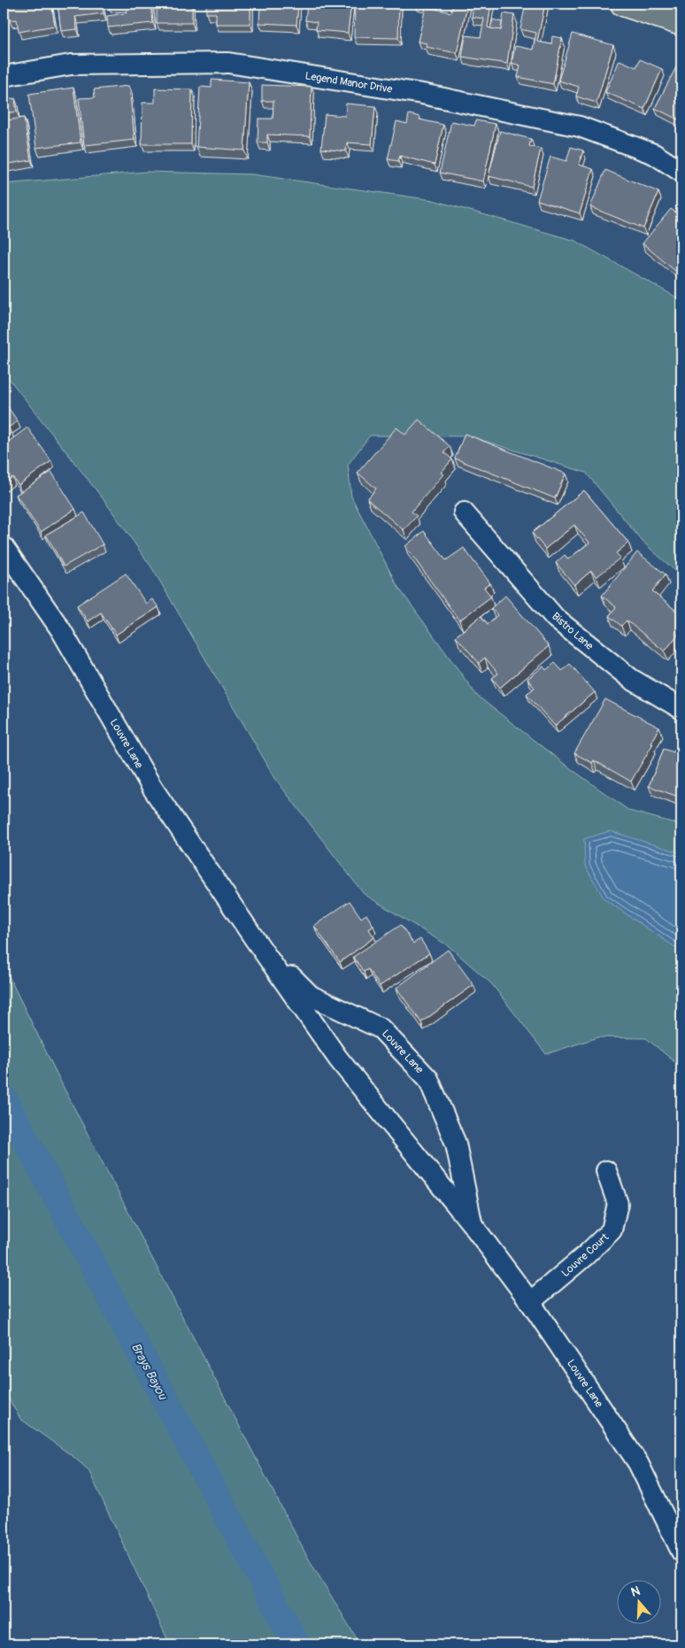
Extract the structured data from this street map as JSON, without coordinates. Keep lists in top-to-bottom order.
{
  "streets": {
    "street": [
      "Legend Manor Drive",
      "Bistro Lane",
      "Louvre Lane",
      "Louvre Court"
    ]
  },
  "crossings": [
    ["Louvre Lane", "Louvre Court"]
  ],
  "water": ["Brays Bayou"],
  "north": "top"
}
